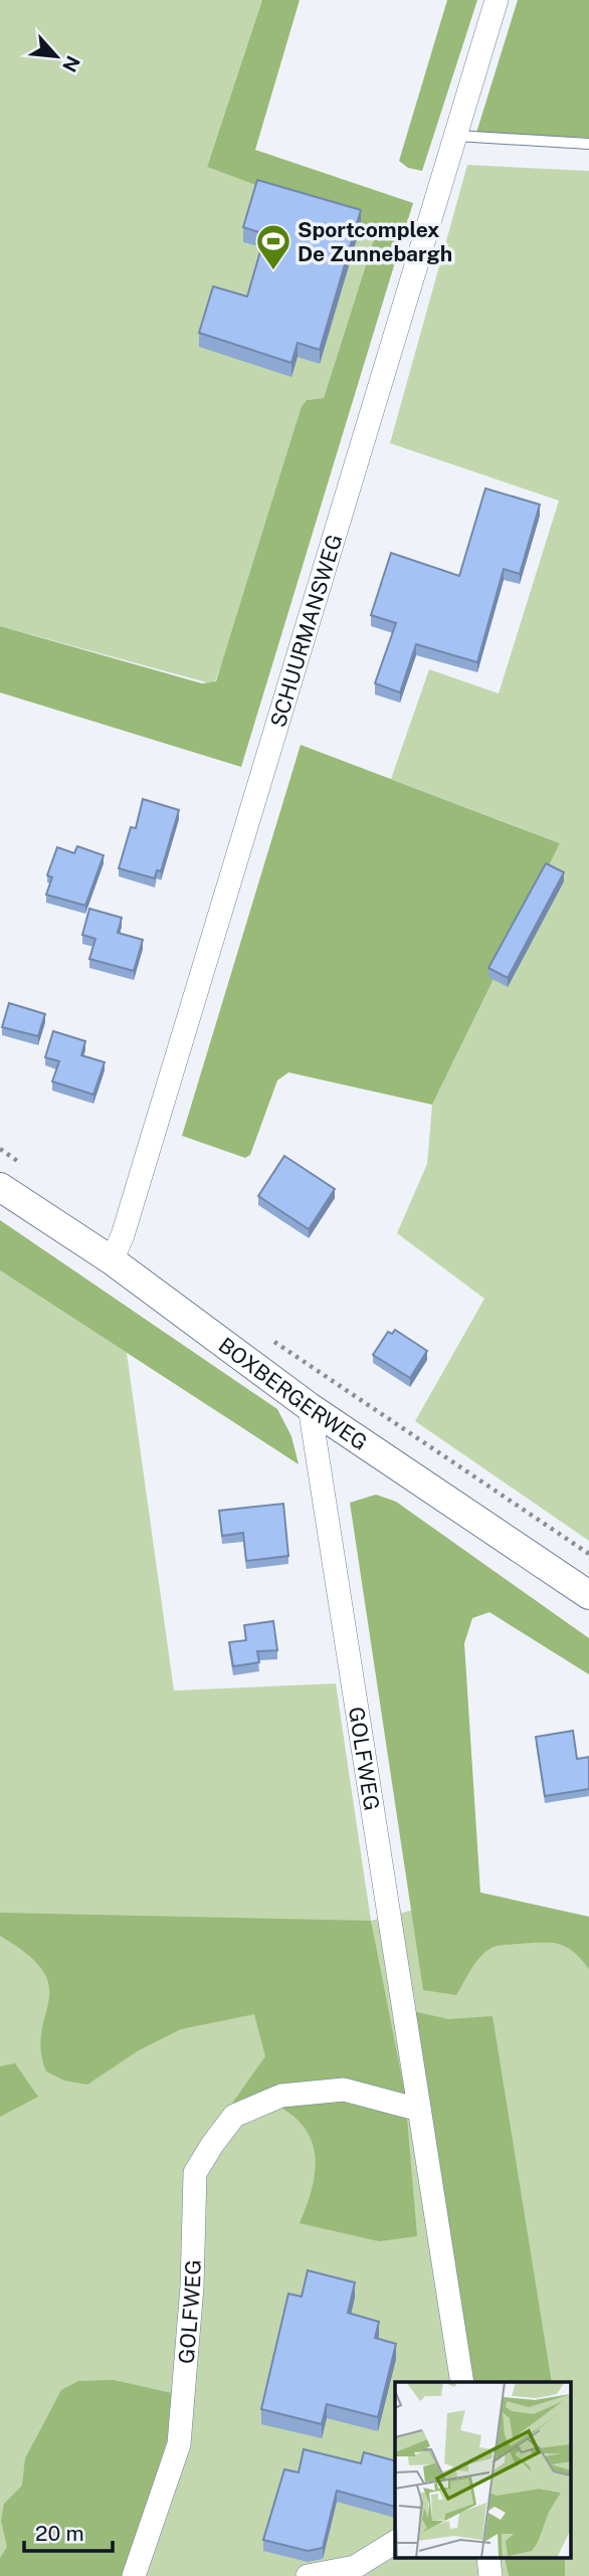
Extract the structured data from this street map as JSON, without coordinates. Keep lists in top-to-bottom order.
{
  "streets": {
    "street": ["SCHUURMANSWEG", "BOXBERGERWEG", "GOLFWEG"]
  },
  "crossings": [
    ["SCHUURMANSWEG", "BOXBERGERWEG"],
    ["BOXBERGERWEG", "GOLFWEG"]
  ],
  "places": {
    "sports": ["Sportcomplex De Zunnebargh"]
  },
  "scale_bar": "20 m",
  "north": "bottom right"
}
